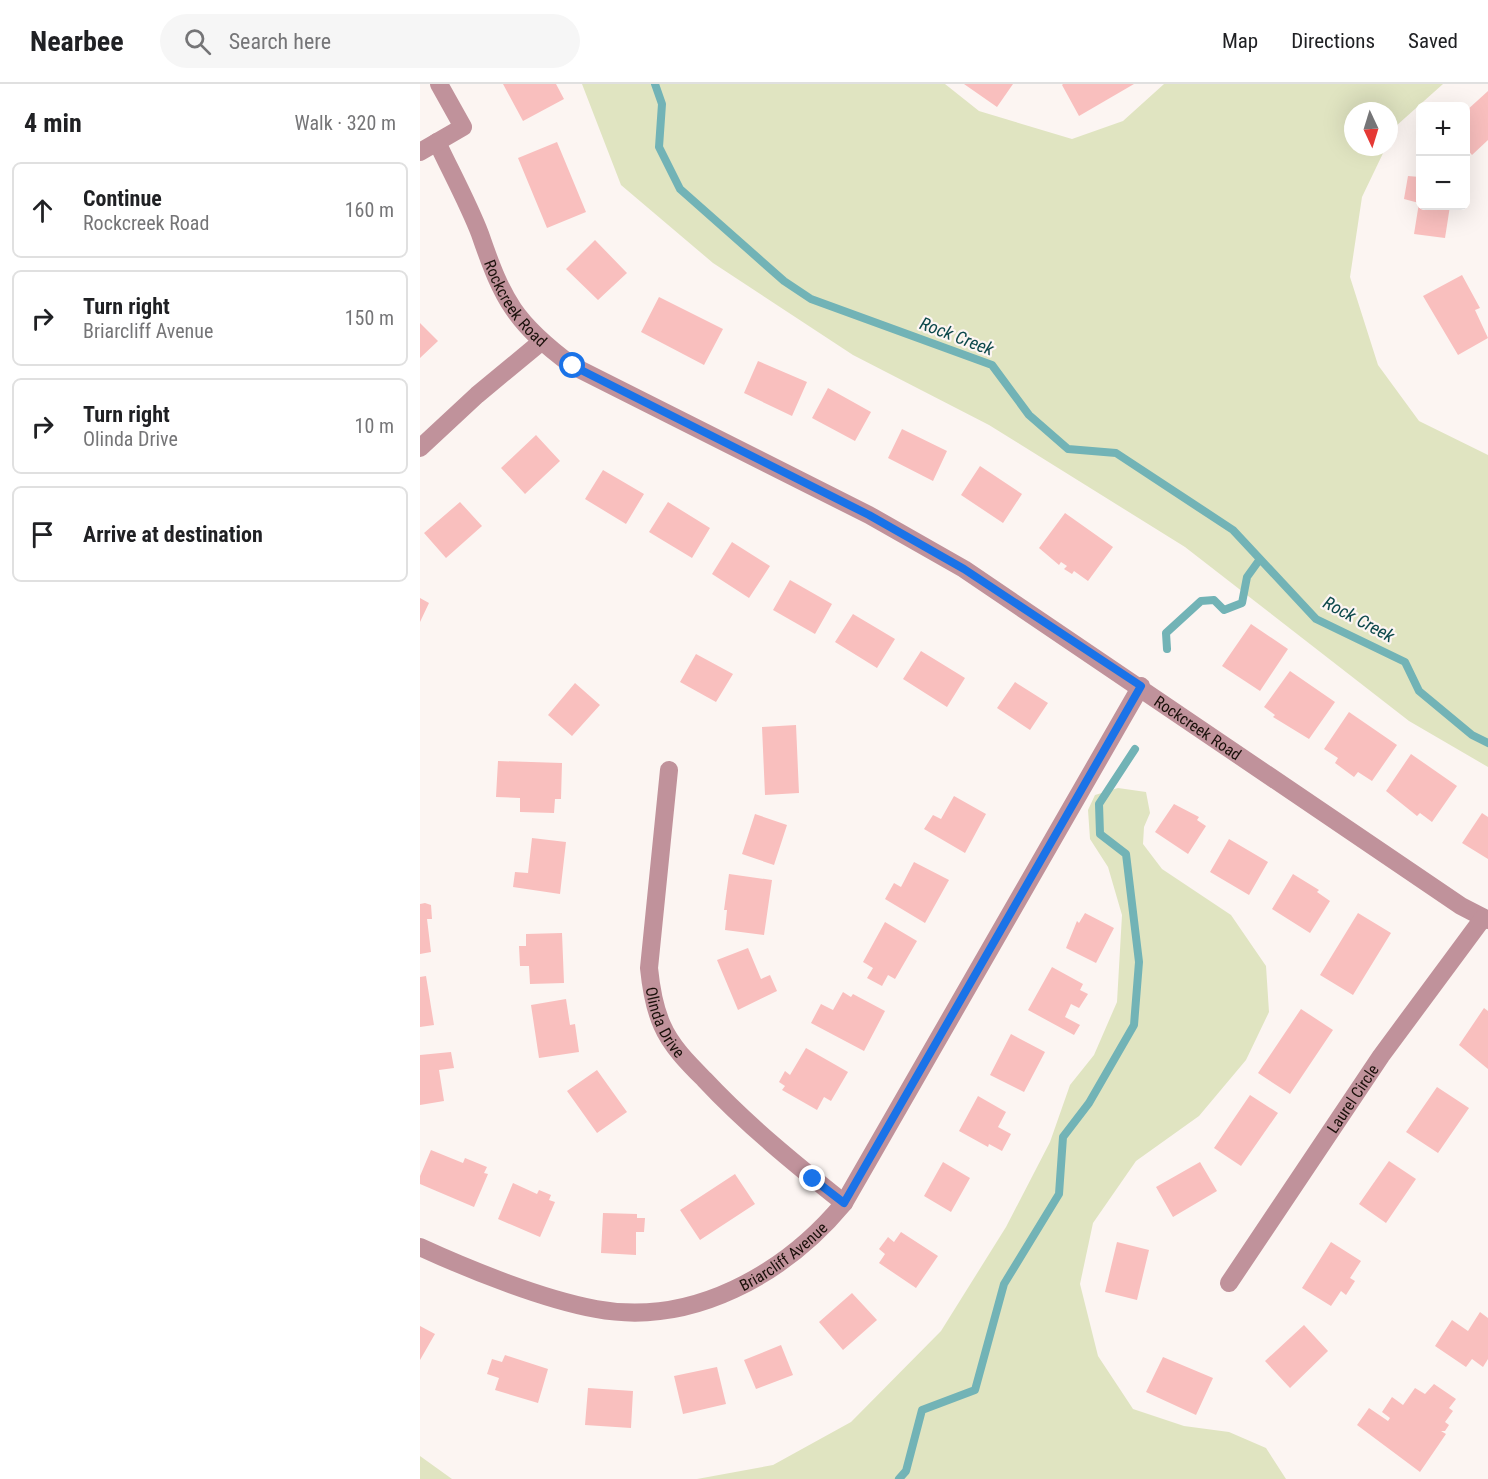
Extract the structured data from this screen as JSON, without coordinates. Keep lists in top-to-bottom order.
{
  "streets": {
    "street": [
      "Rockcreek Road",
      "Olinda Drive",
      "Laurel Circle",
      "Briarcliff Avenue"
    ]
  },
  "crossings": [
    ["Rockcreek Road", "Laurel Circle"],
    ["Rockcreek Road", "Briarcliff Avenue"],
    ["Olinda Drive", "Briarcliff Avenue"]
  ],
  "water": ["Rock Creek"],
  "north": "bottom",
  "page": {
    "header": "Nearbee",
    "search": "Search here",
    "nav": ["Map", "Directions", "Saved"],
    "heading": ["4 min", "Walk · 320 m"],
    "map_buttons": ["+", "−"],
    "list": [
      ["Continue", "Rockcreek Road", "160 m"],
      ["Turn right", "Briarcliff Avenue", "150 m"],
      ["Turn right", "Olinda Drive", "10 m"],
      "Arrive at destination"
    ]
  }
}
